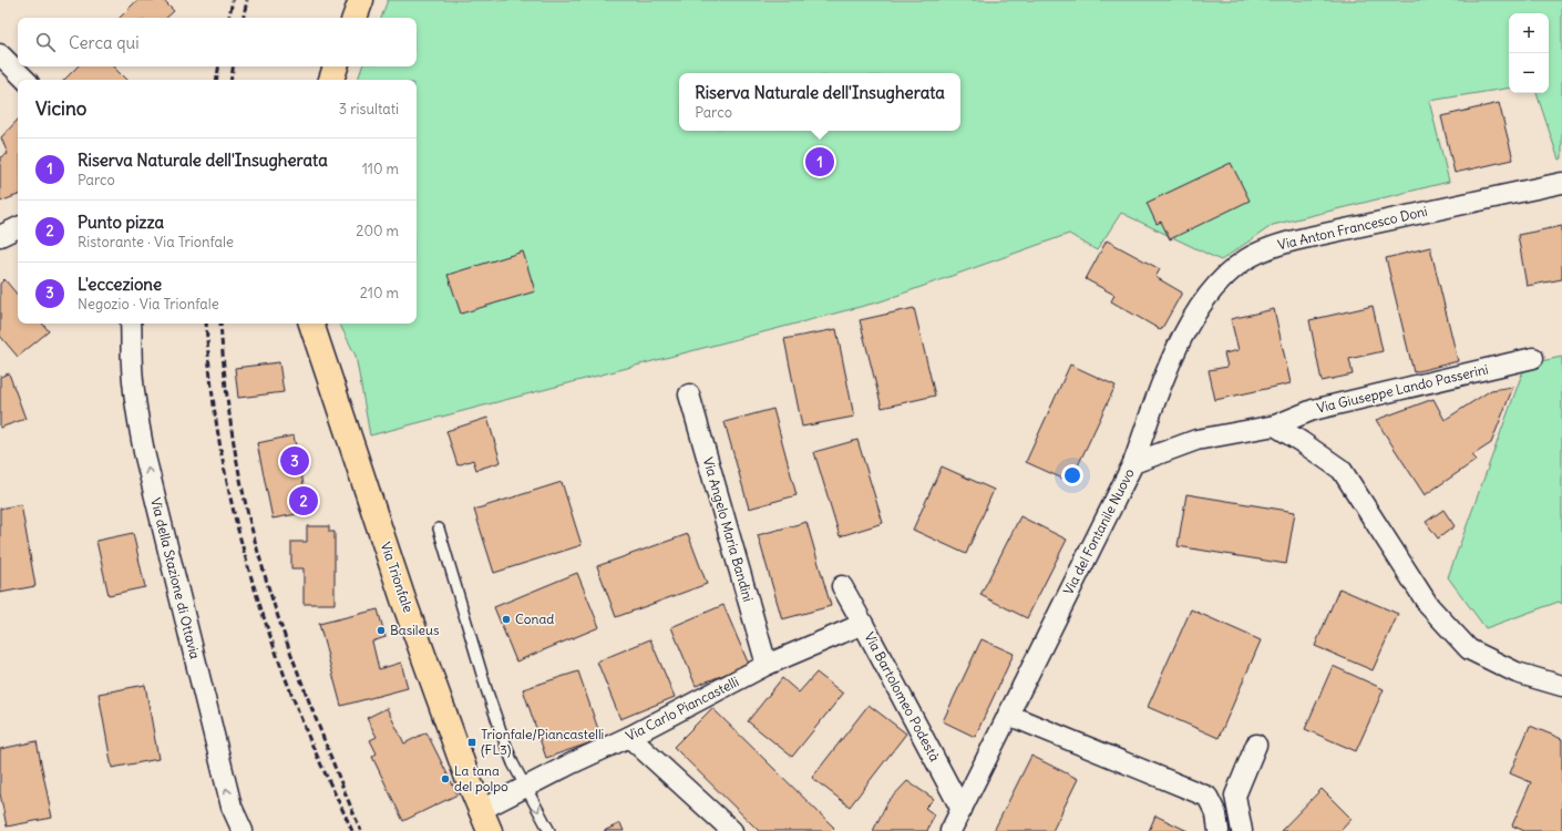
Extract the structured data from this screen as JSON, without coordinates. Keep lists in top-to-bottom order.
{
  "streets": {
    "main road": ["Via Trionfale"],
    "street": [
      "Via Anton Francesco Doni",
      "Via Giuseppe Lando Passerini",
      "Via Angelo Maria Bandini",
      "Via del Fontanile Nuovo",
      "Via della Stazione di Ottavia",
      "Via Bartolomeo Podestà",
      "Via Carlo Piancastelli"
    ]
  },
  "crossings": [
    ["Via Anton Francesco Doni", "Via del Fontanile Nuovo"],
    ["Via Giuseppe Lando Passerini", "Via del Fontanile Nuovo"],
    ["Via Angelo Maria Bandini", "Via Carlo Piancastelli"],
    ["Via del Fontanile Nuovo", "Via Bartolomeo Podestà"],
    ["Via Trionfale", "Via Carlo Piancastelli"],
    ["Via Bartolomeo Podestà", "Via Carlo Piancastelli"]
  ],
  "one_way": ["Via della Stazione di Ottavia"],
  "places": {
    "other": ["Conad", "Basileus", "La tana del polpo"],
    "transit": ["Trionfale/Piancastelli (FL3)"]
  },
  "page": {
    "map_buttons": ["+", "−"],
    "search": "Cerca qui",
    "popup": ["Riserva Naturale dell'Insugherata", "Parco"],
    "heading": ["Vicino", "3 risultati"],
    "list": [
      {
        "mark": "1",
        "name": "Riserva Naturale dell'Insugherata",
        "note": "Parco",
        "value": "110 m"
      },
      {
        "mark": "2",
        "name": "Punto pizza",
        "note": "Ristorante · Via Trionfale",
        "value": "200 m"
      },
      {
        "mark": "3",
        "name": "L'eccezione",
        "note": "Negozio · Via Trionfale",
        "value": "210 m"
      }
    ],
    "pins": ["1", "3", "2"]
  }
}
